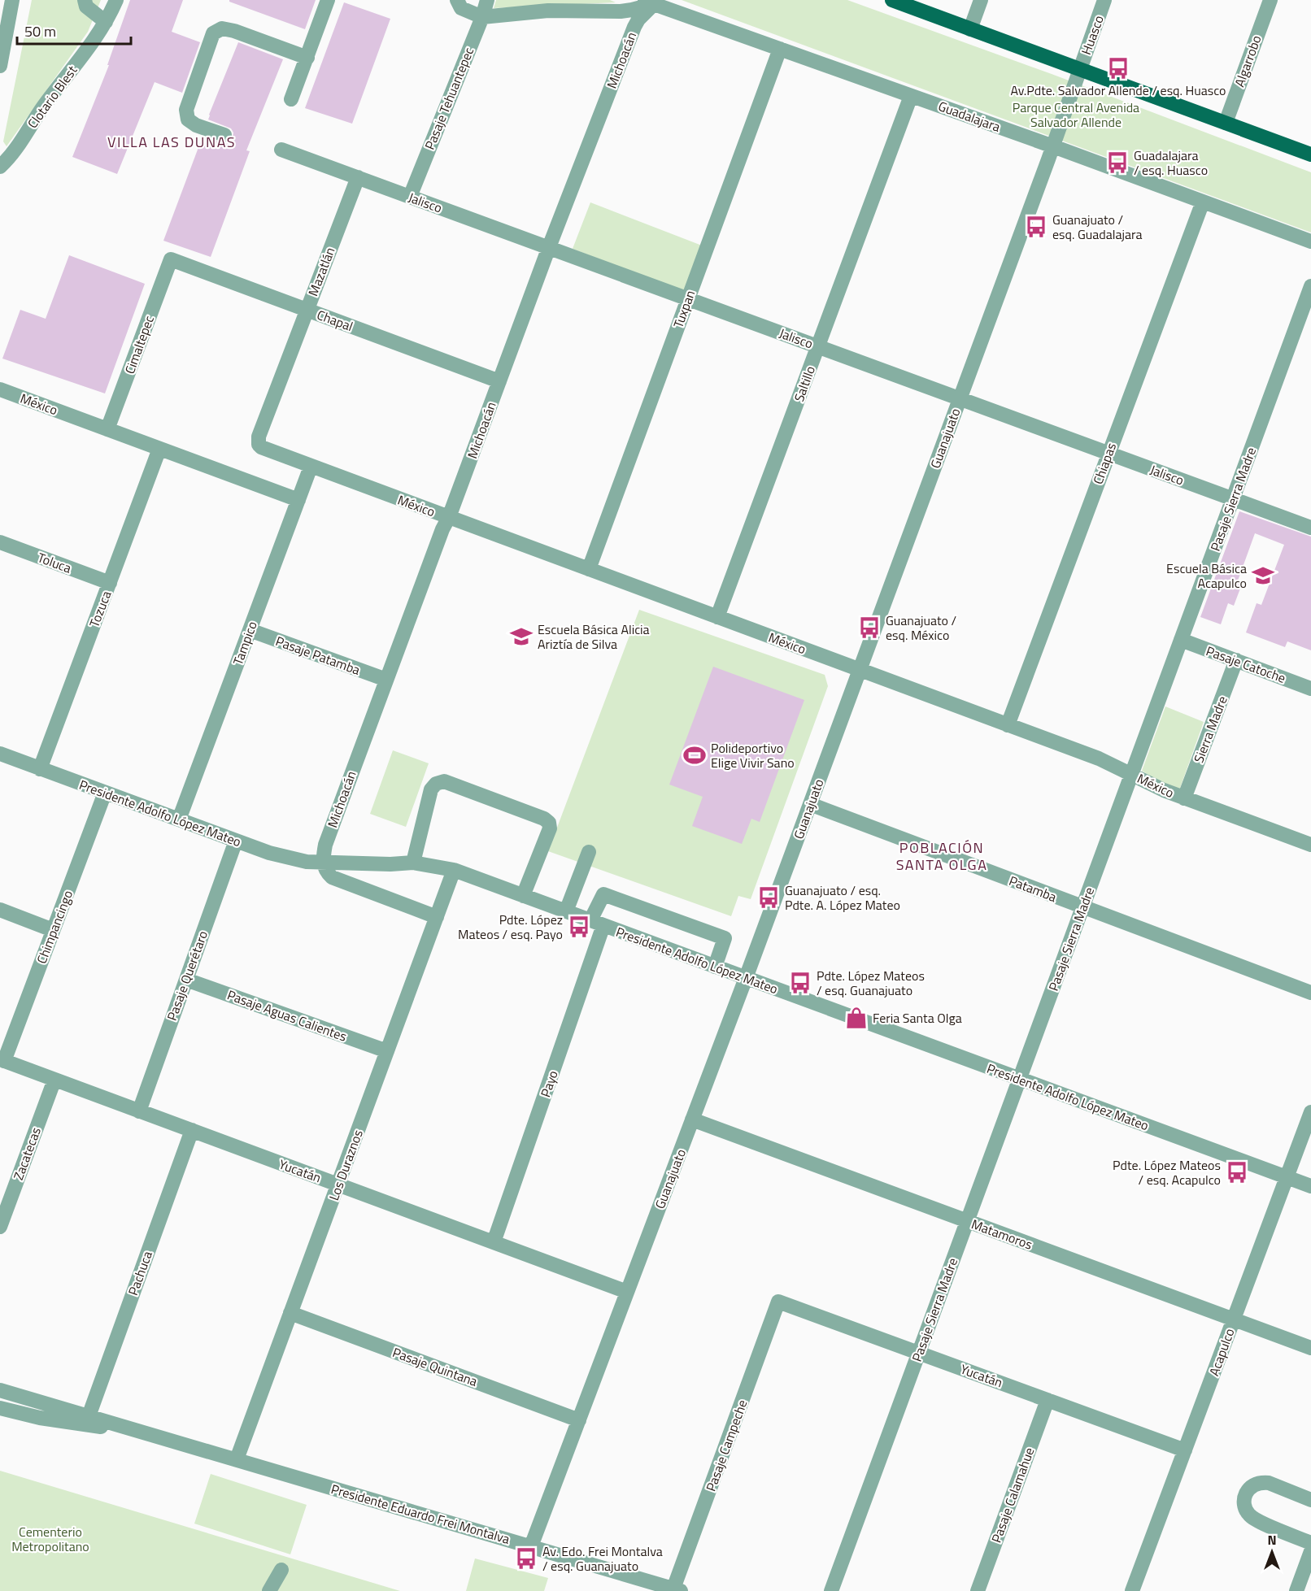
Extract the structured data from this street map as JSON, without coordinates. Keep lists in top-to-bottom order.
{
  "streets": {
    "street": [
      "Huasco",
      "Michoacán",
      "Algarrobo",
      "Clotario Blest",
      "Pasaje Tehuantepec",
      "Guadalajara",
      "Jalisco",
      "Mazatlán",
      "Tuxpan",
      "Chapal",
      "Cimaltepec",
      "Saltillo",
      "México",
      "Guanajuato",
      "Chiapas",
      "Pasaje Sierra Madre",
      "Toluca",
      "Tozuca",
      "Tampico",
      "Pasaje Patamba",
      "Pasaje Catoche",
      "Sierra Madre",
      "Presidente Adolfo López Mateo",
      "Patamba",
      "Chimpancingo",
      "Pasaje Querétaro",
      "Pasaje Aguas Calientes",
      "Payo",
      "Zacatecas",
      "Los Duraznos",
      "Yucatán",
      "Matamoros",
      "Pachuca",
      "Acapulco",
      "Pasaje Quintana",
      "Pasaje Campeche",
      "Pasaje Calamahue",
      "Presidente Eduardo Frei Montalva"
    ]
  },
  "crossings": [
    ["Huasco", "Guanajuato"],
    ["Michoacán", "Guadalajara"],
    ["Michoacán", "Jalisco"],
    ["Michoacán", "Chapal"],
    ["Michoacán", "México"],
    ["Michoacán", "Pasaje Patamba"],
    ["Michoacán", "Presidente Adolfo López Mateo"],
    ["Pasaje Tehuantepec", "Jalisco"],
    ["Guadalajara", "Tuxpan"],
    ["Guadalajara", "Saltillo"],
    ["Guadalajara", "Guanajuato"],
    ["Guadalajara", "Chiapas"],
    ["Jalisco", "Mazatlán"],
    ["Jalisco", "Tuxpan"],
    ["Jalisco", "Saltillo"],
    ["Jalisco", "Guanajuato"],
    ["Jalisco", "Chiapas"],
    ["Jalisco", "Pasaje Sierra Madre"],
    ["Mazatlán", "Chapal"],
    ["Mazatlán", "México"],
    ["Tuxpan", "México"],
    ["Chapal", "Cimaltepec"],
    ["Cimaltepec", "México"],
    ["Saltillo", "México"],
    ["México", "Guanajuato"],
    ["México", "Chiapas"],
    ["México", "Pasaje Sierra Madre"],
    ["México", "Tozuca"],
    ["México", "Tampico"],
    ["México", "Sierra Madre"],
    ["Guanajuato", "Presidente Adolfo López Mateo"],
    ["Guanajuato", "Patamba"],
    ["Guanajuato", "Yucatán"],
    ["Guanajuato", "Matamoros"],
    ["Guanajuato", "Pasaje Quintana"],
    ["Guanajuato", "Presidente Eduardo Frei Montalva"],
    ["Pasaje Sierra Madre", "Pasaje Catoche"],
    ["Pasaje Sierra Madre", "Presidente Adolfo López Mateo"],
    ["Pasaje Sierra Madre", "Patamba"],
    ["Pasaje Sierra Madre", "Yucatán"],
    ["Pasaje Sierra Madre", "Matamoros"],
    ["Toluca", "Tozuca"],
    ["Tozuca", "Presidente Adolfo López Mateo"],
    ["Tampico", "Pasaje Patamba"],
    ["Tampico", "Presidente Adolfo López Mateo"],
    ["Pasaje Catoche", "Sierra Madre"],
    ["Presidente Adolfo López Mateo", "Chimpancingo"],
    ["Presidente Adolfo López Mateo", "Pasaje Querétaro"],
    ["Presidente Adolfo López Mateo", "Payo"],
    ["Presidente Adolfo López Mateo", "Los Duraznos"],
    ["Presidente Adolfo López Mateo", "Acapulco"],
    ["Chimpancingo", "Yucatán"],
    ["Pasaje Querétaro", "Pasaje Aguas Calientes"],
    ["Pasaje Querétaro", "Yucatán"],
    ["Pasaje Aguas Calientes", "Los Duraznos"],
    ["Payo", "Yucatán"],
    ["Zacatecas", "Yucatán"],
    ["Los Duraznos", "Yucatán"],
    ["Los Duraznos", "Pasaje Quintana"],
    ["Los Duraznos", "Presidente Eduardo Frei Montalva"],
    ["Yucatán", "Pachuca"],
    ["Yucatán", "Acapulco"],
    ["Yucatán", "Pasaje Campeche"],
    ["Yucatán", "Pasaje Calamahue"],
    ["Matamoros", "Acapulco"],
    ["Pachuca", "Presidente Eduardo Frei Montalva"],
    ["Pasaje Campeche", "Presidente Eduardo Frei Montalva"]
  ],
  "districts": ["VILLA LAS DUNAS", "POBLACIÓN SANTA OLGA"],
  "parks": ["Parque Central Avenida Salvador Allende", "Cementerio Metropolitano"],
  "places": {
    "bus stop": [
      "Av.Pdte. Salvador Allende / esq. Huasco",
      "Guadalajara / esq. Huasco",
      "Guanajuato / esq. Guadalajara",
      "Guanajuato / esq. México",
      "Guanajuato / esq. Pdte. A. López Mateo",
      "Pdte. López Mateos / esq. Payo",
      "Pdte. López Mateos / esq. Guanajuato",
      "Pdte. López Mateos / esq. Acapulco",
      "Av. Edo. Frei Montalva / esq. Guanajuato"
    ],
    "school or university": ["Escuela Básica Acapulco", "Escuela Básica Alicia Ariztía de Silva"],
    "sports": ["Polideportivo Elige Vivir Sano"],
    "shop": ["Feria Santa Olga"]
  },
  "scale_bar": "50 m",
  "north": "top"
}
